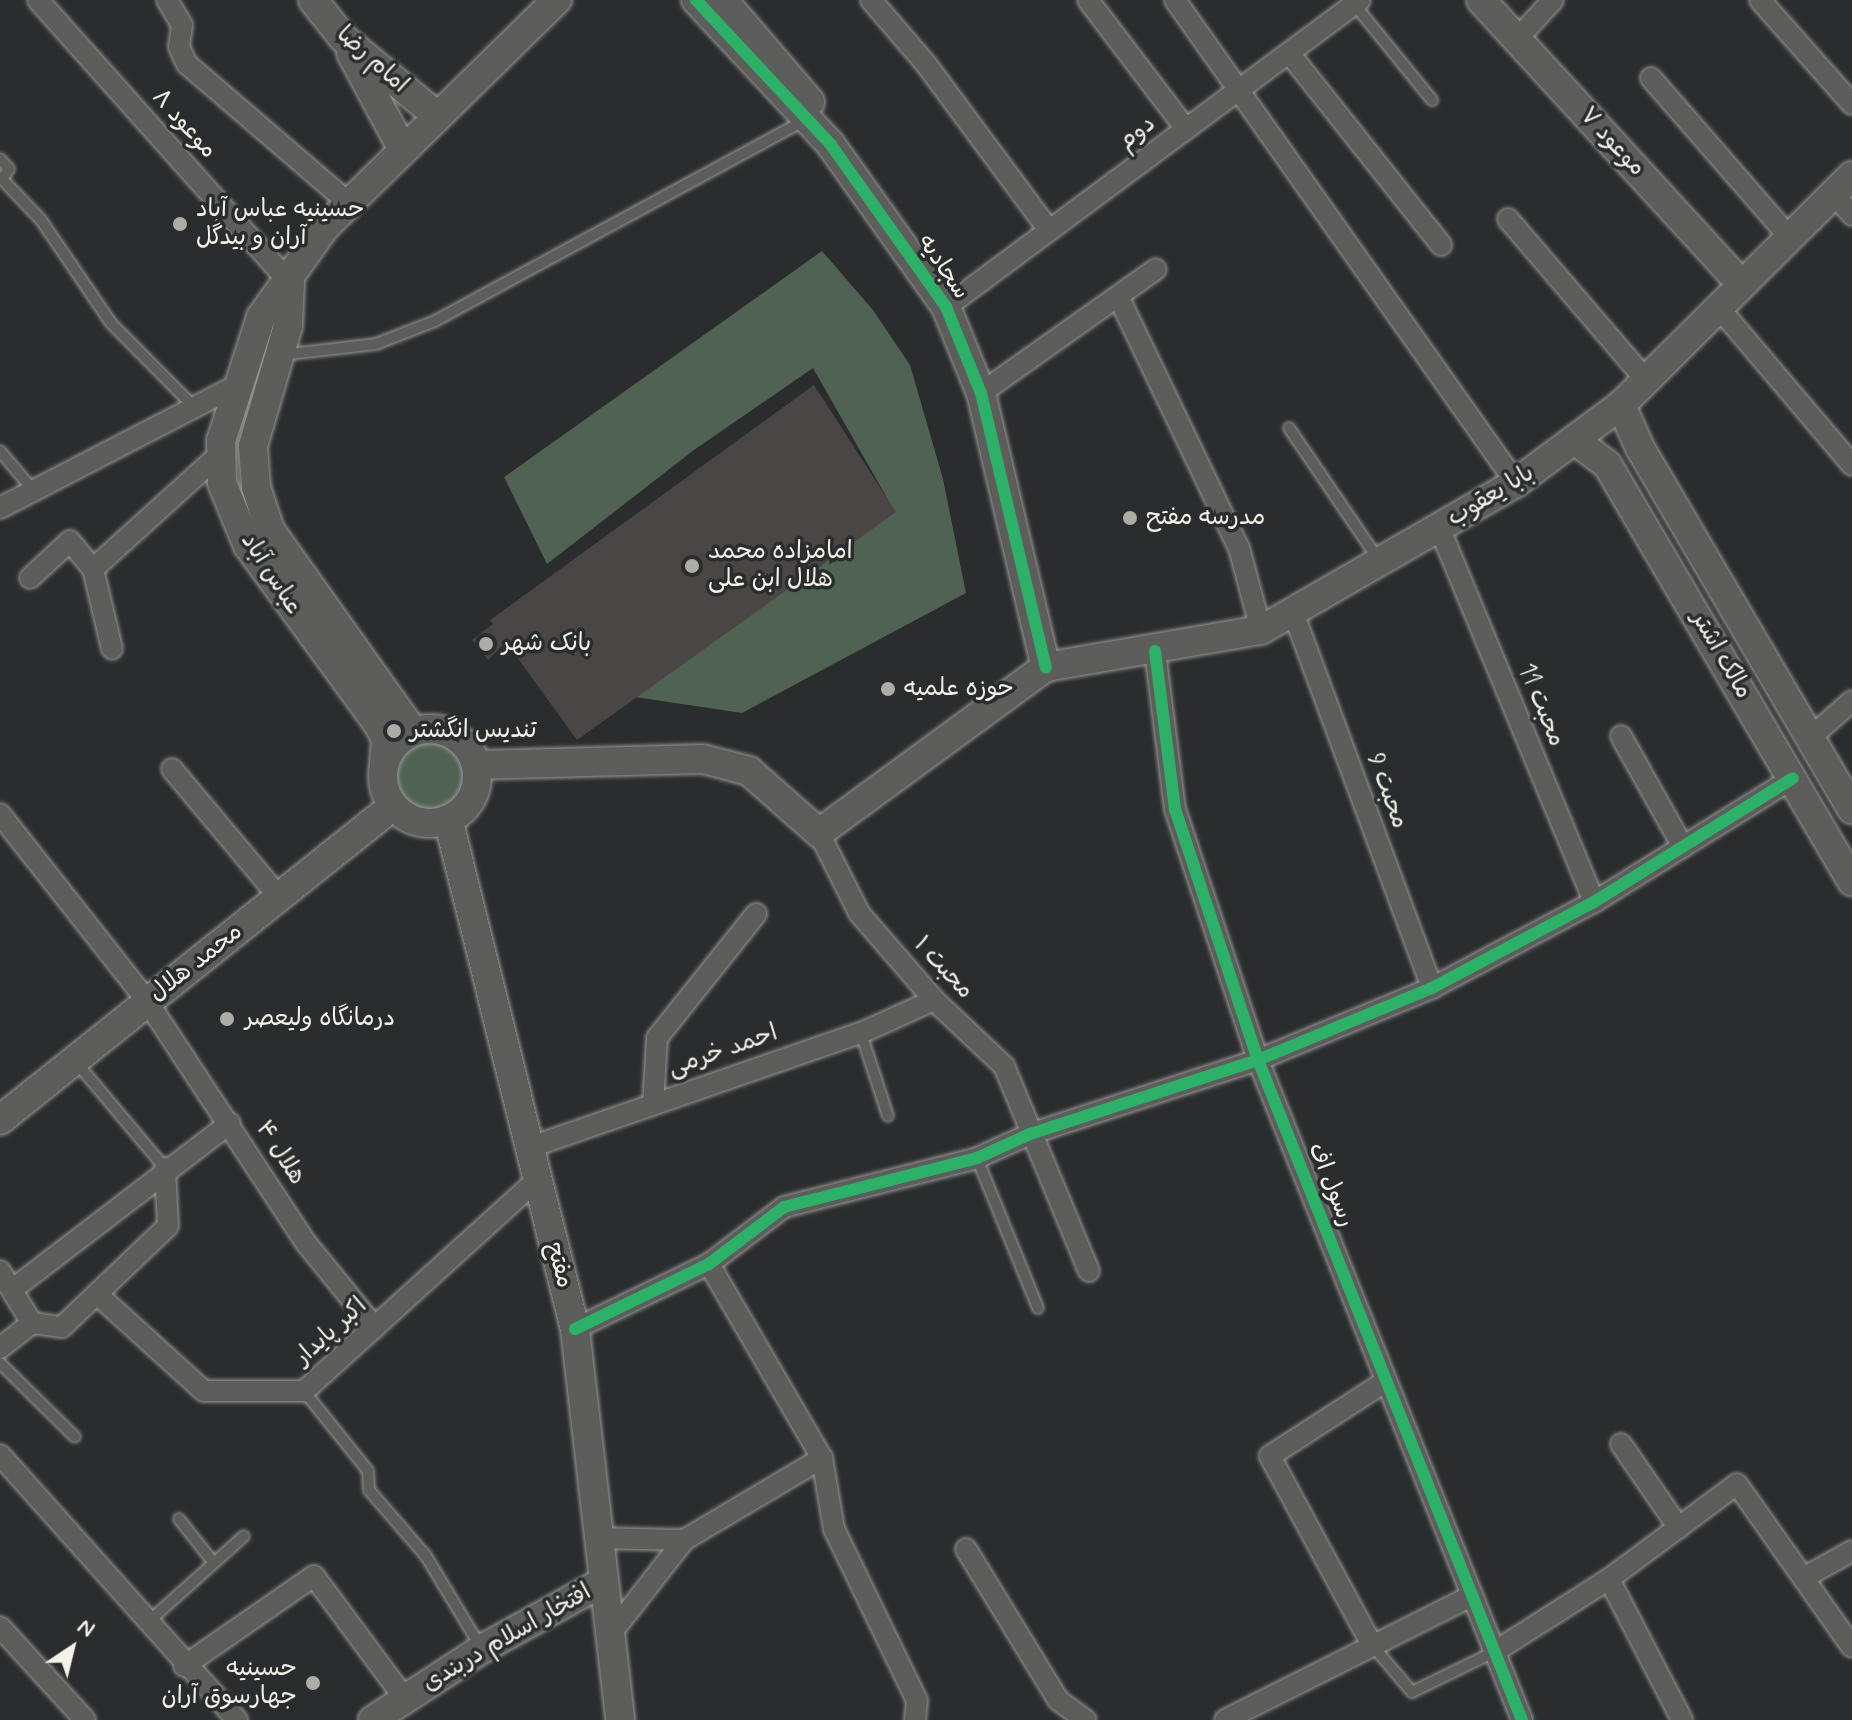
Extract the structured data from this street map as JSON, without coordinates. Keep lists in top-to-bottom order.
{
  "streets": {
    "main road": [
      "امام رضا",
      "موعود ۷",
      "سجادیه",
      "بابا یعقوب",
      "عباس آباد",
      "مالک اشتر",
      "محمد هلال",
      "مفتح",
      "افتخار اسلام دربندی"
    ],
    "street": [
      "موعود ۸",
      "دوم",
      "محبت 11",
      "محبت 9",
      "محبت ۱",
      "احمد خرمی",
      "هلال ۴",
      "رسول اف",
      "اکبر پایدار"
    ]
  },
  "crossings": [
    ["امام رضا", "عباس آباد"],
    ["موعود ۸", "عباس آباد"],
    ["دوم", "سجادیه"],
    ["موعود ۷", "بابا یعقوب"],
    ["سجادیه", "بابا یعقوب"],
    ["بابا یعقوب", "مالک اشتر"],
    ["بابا یعقوب", "محبت 11"],
    ["بابا یعقوب", "محبت 9"],
    ["بابا یعقوب", "رسول اف"],
    ["عباس آباد", "محمد هلال"],
    ["عباس آباد", "مفتح"],
    ["محمد هلال", "هلال ۴"],
    ["محمد هلال", "مفتح"],
    ["محبت ۱", "احمد خرمی"],
    ["احمد خرمی", "مفتح"],
    ["هلال ۴", "اکبر پایدار"],
    ["مفتح", "اکبر پایدار"],
    ["مفتح", "افتخار اسلام دربندی"]
  ],
  "places": [
    "حسینیه عباس آباد آران و بیدگل",
    "مدرسه مفتح",
    "امامزاده محمد هلال ابن علی",
    "بانک شهر",
    "حوزه علمیه",
    "تندیس انگشتر",
    "درمانگاه ولیعصر",
    "حسینیه جهارسوق آران"
  ],
  "north": "top right"
}
